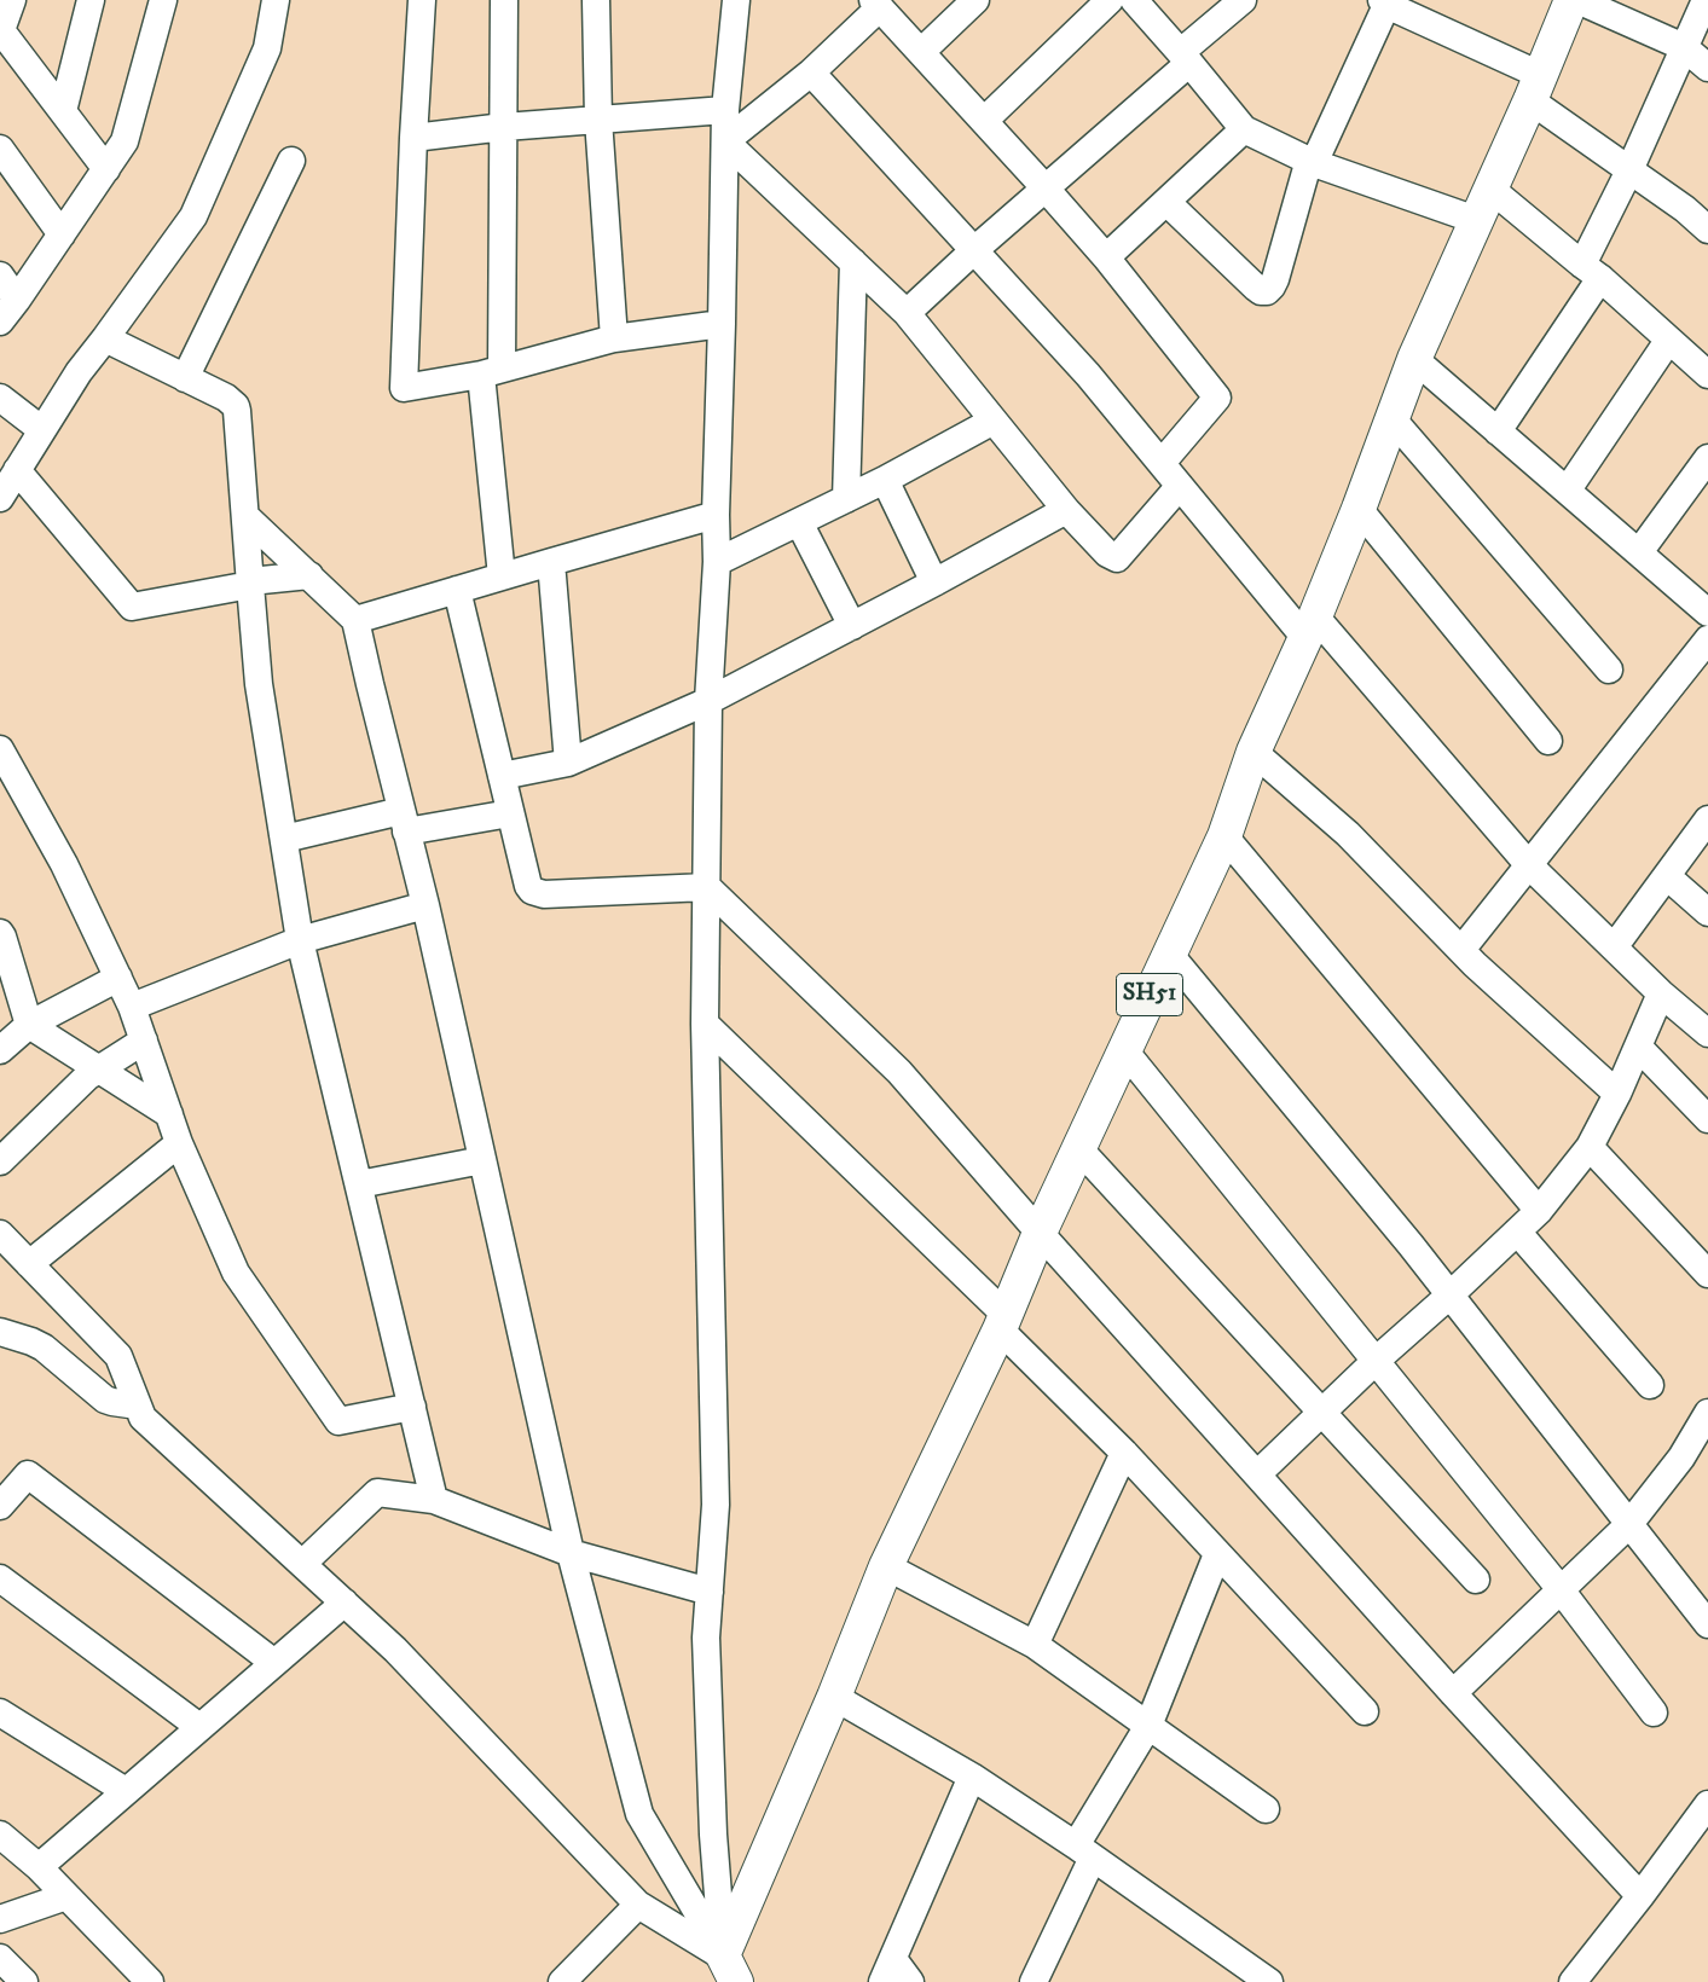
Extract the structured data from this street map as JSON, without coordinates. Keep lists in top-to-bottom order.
{
  "streets": {
    "main road": ["SH51"]
  }
}
